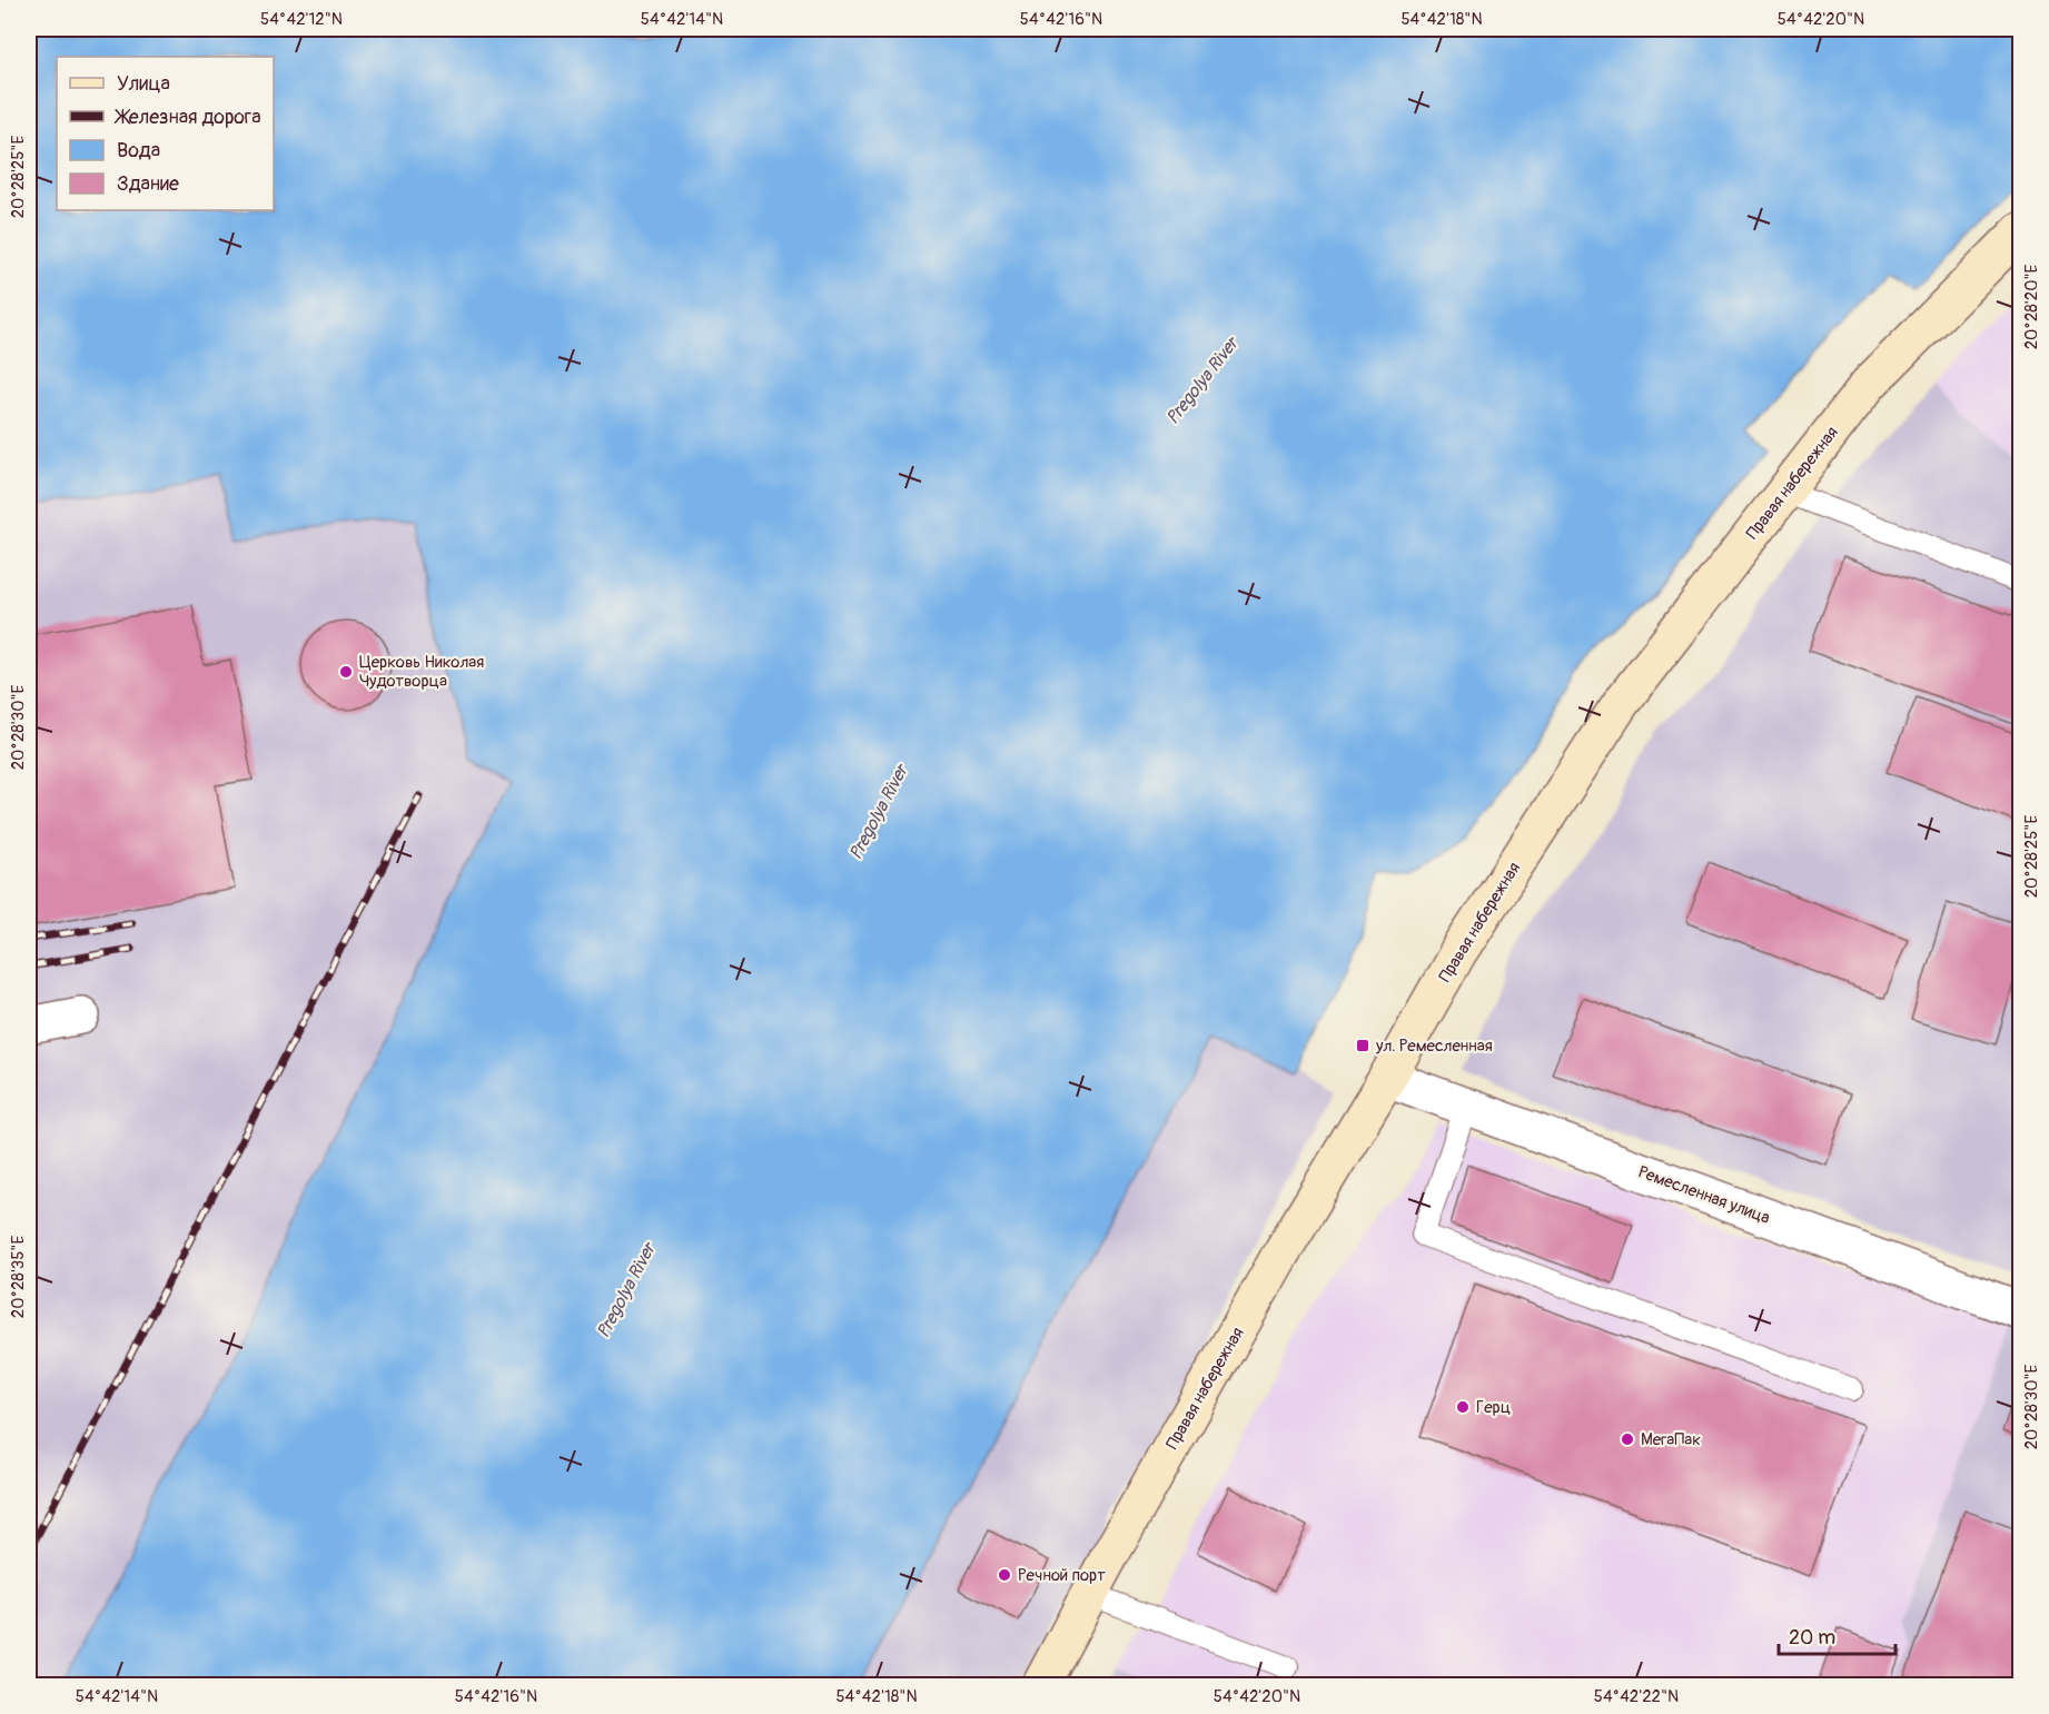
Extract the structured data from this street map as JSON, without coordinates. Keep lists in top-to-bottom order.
{
  "streets": {
    "main road": ["Правая набережная"],
    "street": ["Ремесленная улица"]
  },
  "crossings": [
    ["Правая набережная", "Ремесленная улица"]
  ],
  "water": ["Pregolya River"],
  "places": {
    "other": [
      "Церковь Николая Чудотворца",
      "Герц",
      "МегаПак",
      "Речной порт"
    ],
    "transit": ["ул. Ремесленная"]
  },
  "legend": [
    "Улица",
    "Железная дорога",
    "Вода",
    "Здание"
  ],
  "scale_bar": "20 m",
  "coordinates": [
    "54°42'12\"N",
    "54°42'14\"N",
    "54°42'16\"N",
    "54°42'18\"N",
    "54°42'20\"N",
    "20°28'25\"E",
    "20°28'20\"E",
    "20°28'30\"E",
    "20°28'35\"E",
    "54°42'22\"N"
  ]
}
